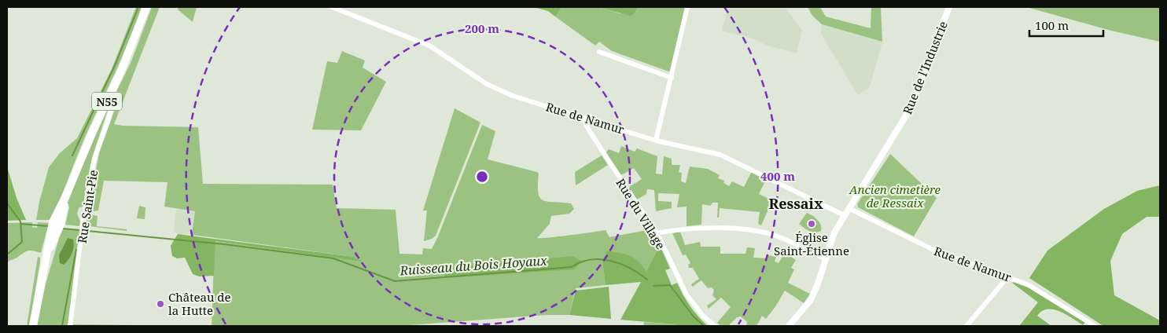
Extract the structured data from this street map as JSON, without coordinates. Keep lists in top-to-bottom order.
{
  "streets": {
    "main road": ["N55"],
    "street": [
      "Rue de l'Industrie",
      "Rue de Namur",
      "Rue Saint-Pie",
      "Rue du Village"
    ]
  },
  "crossings": [
    ["Rue de l'Industrie", "Rue de Namur"],
    ["N55", "Rue Saint-Pie"],
    ["Rue de Namur", "Rue du Village"]
  ],
  "districts": ["Ressaix"],
  "water": ["Ruisseau du Bois Hoyaux"],
  "parks": ["Ancien cimetière de Ressaix"],
  "places": ["Église Saint-Étienne", "Château de la Hutte"],
  "scale_bar": "100 m",
  "rings": ["200 m", "400 m"]
}
